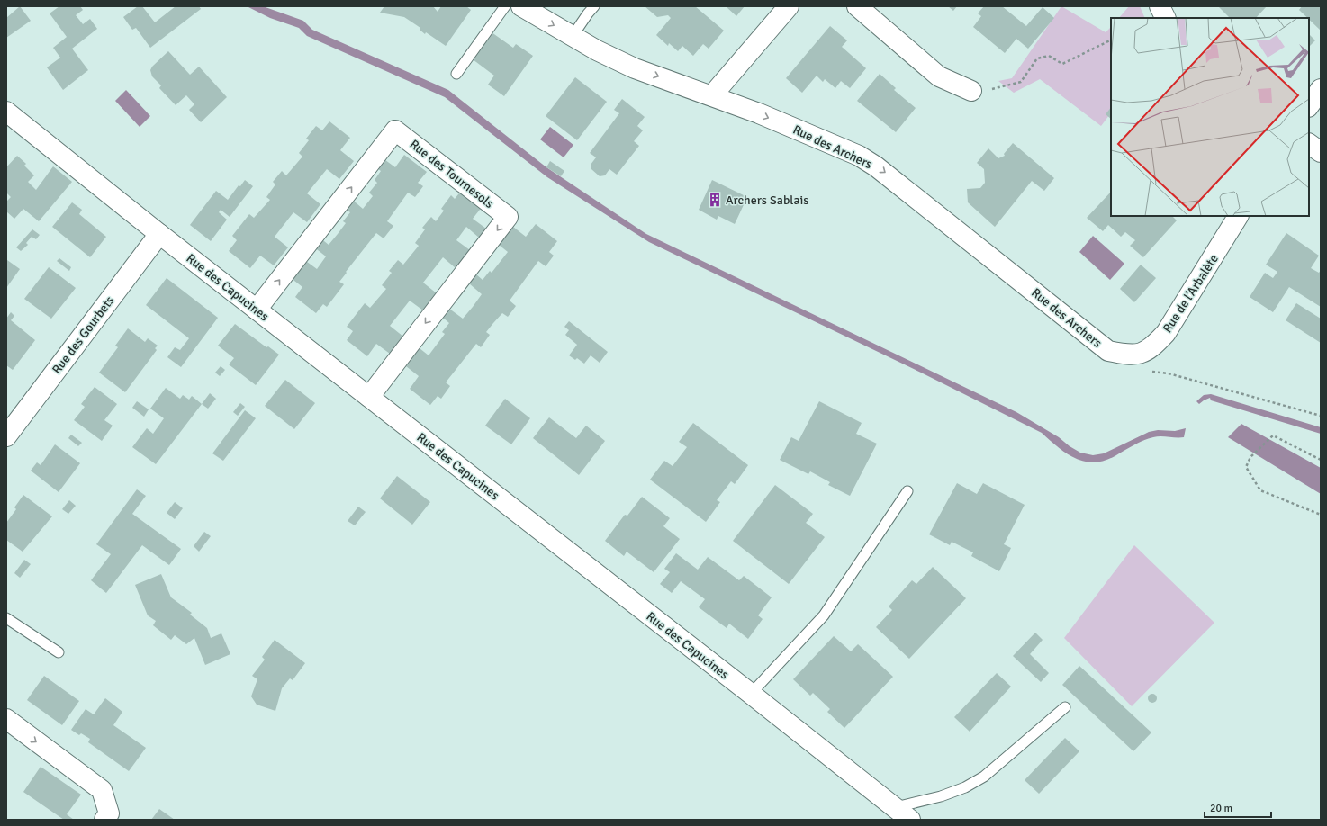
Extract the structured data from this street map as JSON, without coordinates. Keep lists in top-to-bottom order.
{
  "streets": {
    "street": [
      "Rue des Archers",
      "Rue des Tournesols",
      "Rue des Capucines",
      "Rue de l’Arbalète",
      "Rue des Gourbets"
    ]
  },
  "crossings": [
    ["Rue des Archers", "Rue de l’Arbalète"],
    ["Rue des Tournesols", "Rue des Capucines"],
    ["Rue des Capucines", "Rue des Gourbets"]
  ],
  "one_way": ["Rue des Archers"],
  "places": {
    "building": ["Archers Sablais"]
  },
  "scale_bar": "20 m"
}
